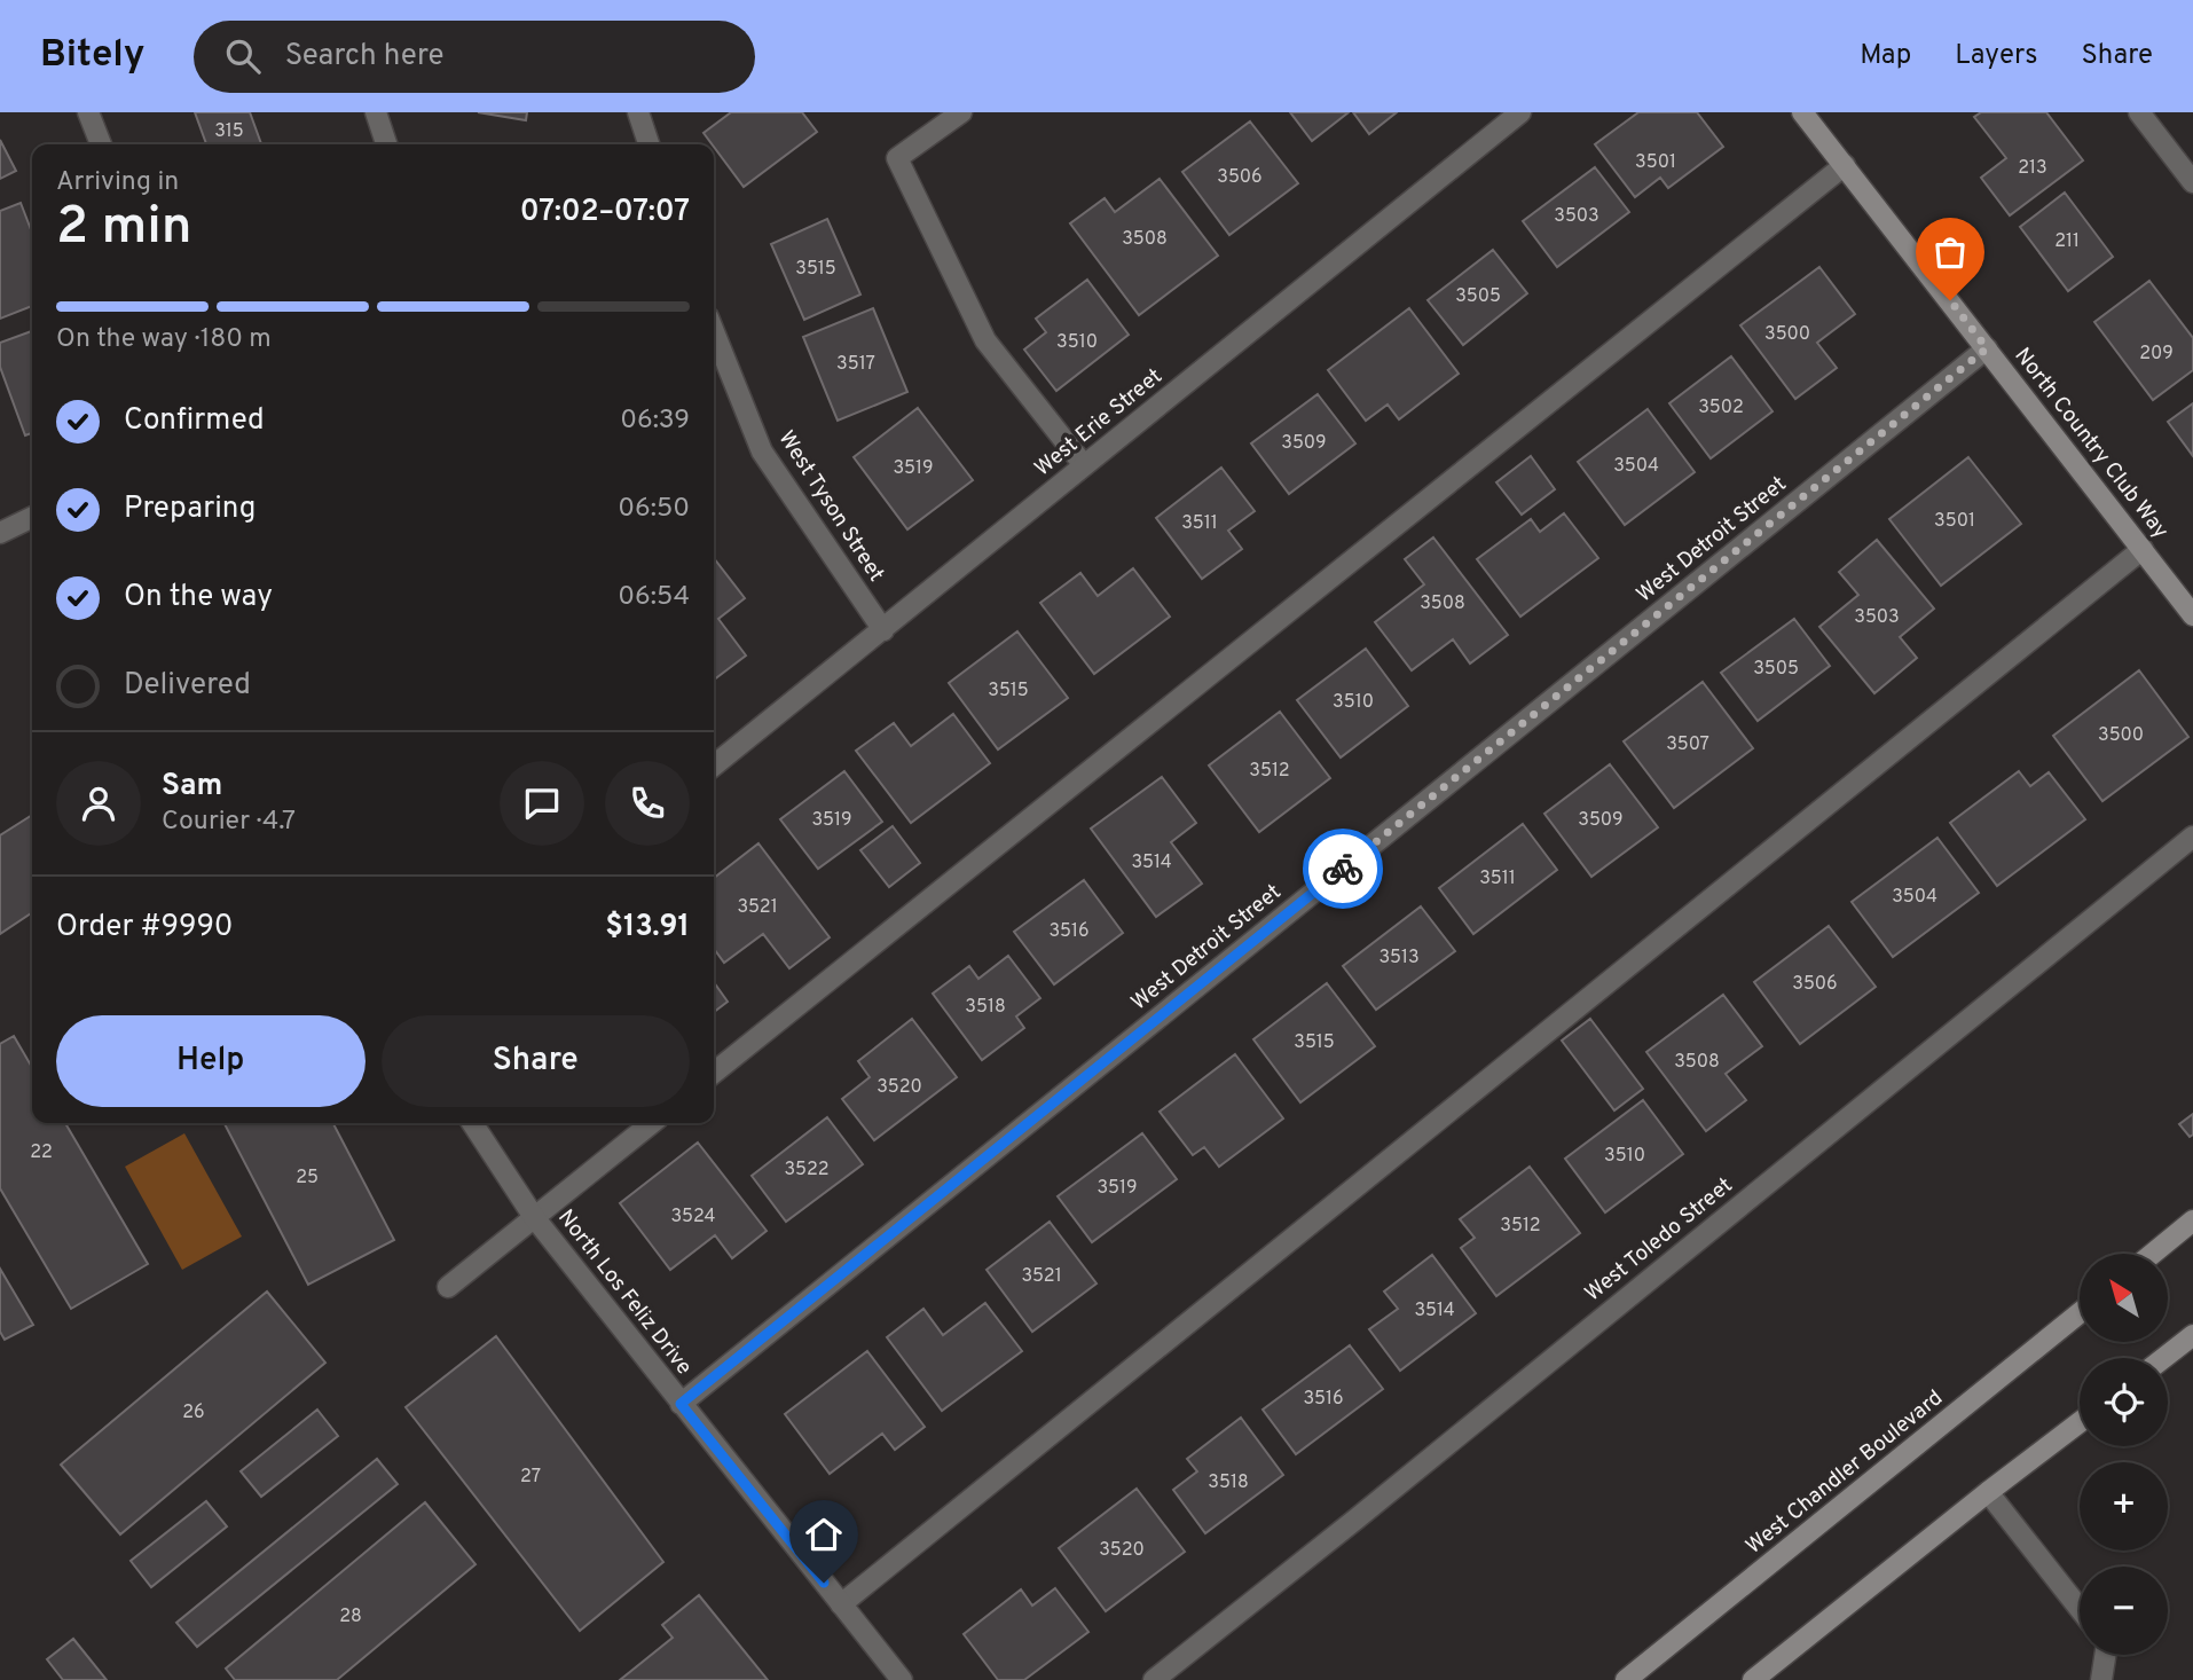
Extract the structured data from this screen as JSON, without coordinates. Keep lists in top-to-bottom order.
{
  "streets": {
    "main road": ["North Country Club Way", "West Chandler Boulevard"],
    "street": [
      "West Erie Street",
      "West Tyson Street",
      "West Detroit Street",
      "West Toledo Street",
      "North Los Feliz Drive"
    ]
  },
  "crossings": [
    ["West Erie Street", "West Tyson Street"],
    ["North Country Club Way", "West Detroit Street"],
    ["West Detroit Street", "North Los Feliz Drive"]
  ],
  "house_numbers": [
    "315",
    "3501",
    "213",
    "3506",
    "3503",
    "3508",
    "211",
    "3515",
    "3505",
    "3500",
    "3510",
    "209",
    "3517",
    "3502",
    "3509",
    "3504",
    "3519",
    "3501",
    "3511",
    "3508",
    "3503",
    "3505",
    "3515",
    "3510",
    "3500",
    "3507",
    "3512",
    "3519",
    "3509",
    "3514",
    "3511",
    "3504",
    "3521",
    "3516",
    "3513",
    "3506",
    "3518",
    "3515",
    "3508",
    "3520",
    "22",
    "3510",
    "3522",
    "25",
    "3519",
    "3524",
    "3512",
    "3521",
    "3514",
    "3516",
    "26",
    "27",
    "3518",
    "3520",
    "28"
  ],
  "north": "top left",
  "page": {
    "header": "Bitely",
    "search": "Search here",
    "nav": ["Map", "Layers", "Share"],
    "heading": ["2 min", "Arriving in", "07:02–07:07"],
    "panel": [
      "Sam",
      "Courier · 4.7",
      "Order #9990",
      "$13.91"
    ],
    "bar": "On the way · 180 m",
    "list": [
      ["Confirmed", "06:39"],
      ["Preparing", "06:50"],
      ["On the way", "06:54"],
      "Delivered"
    ],
    "buttons": ["Help", "Share"],
    "map_buttons": ["+", "−"]
  }
}
